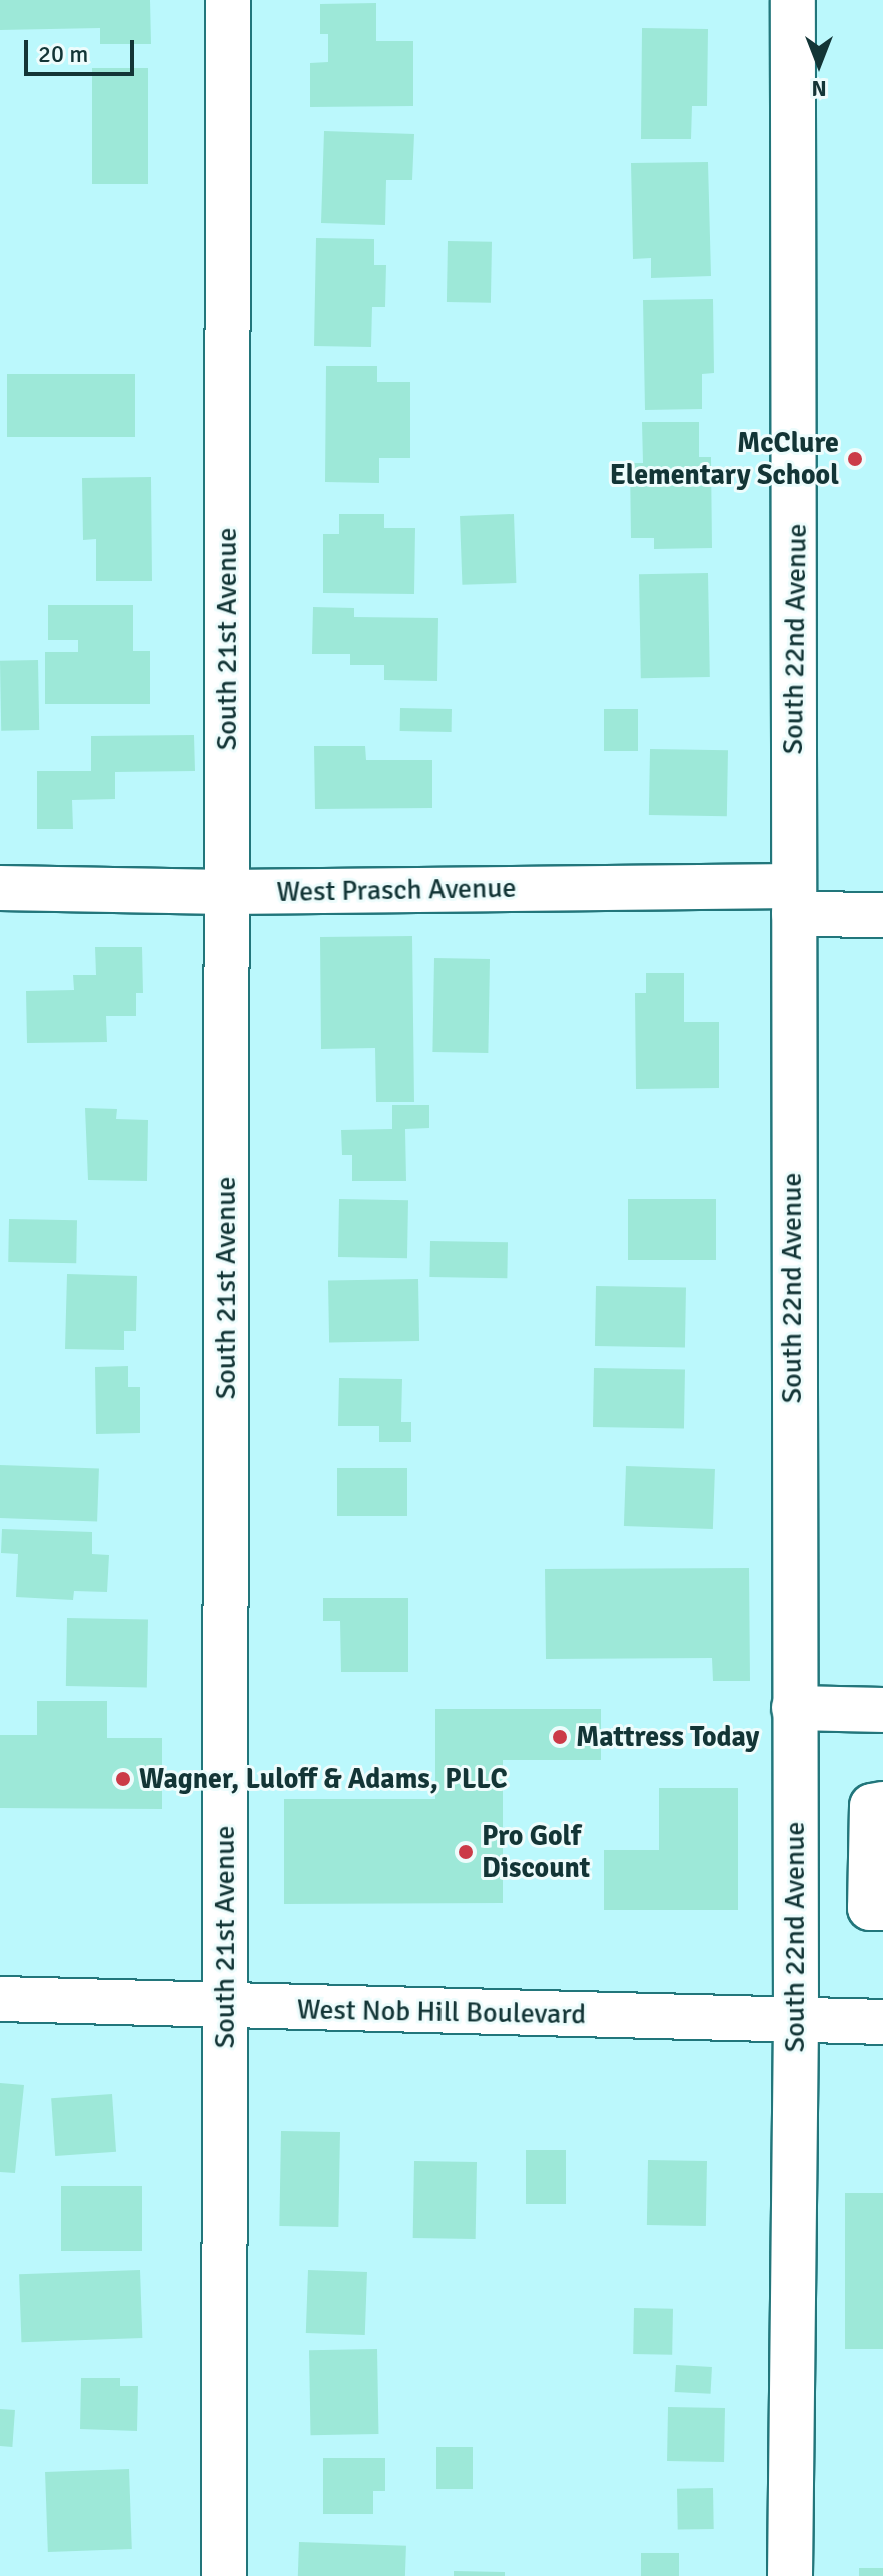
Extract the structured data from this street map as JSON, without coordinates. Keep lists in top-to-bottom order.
{
  "streets": {
    "street": [
      "South 21st Avenue",
      "South 22nd Avenue",
      "West Prasch Avenue",
      "West Nob Hill Boulevard"
    ]
  },
  "crossings": [
    ["South 21st Avenue", "West Prasch Avenue"],
    ["South 21st Avenue", "West Nob Hill Boulevard"],
    ["South 22nd Avenue", "West Prasch Avenue"],
    ["South 22nd Avenue", "West Nob Hill Boulevard"]
  ],
  "places": [
    "McClure Elementary School",
    "Mattress Today",
    "Wagner, Luloff & Adams, PLLC",
    "Pro Golf Discount"
  ],
  "scale_bar": "20 m",
  "north": "bottom"
}
